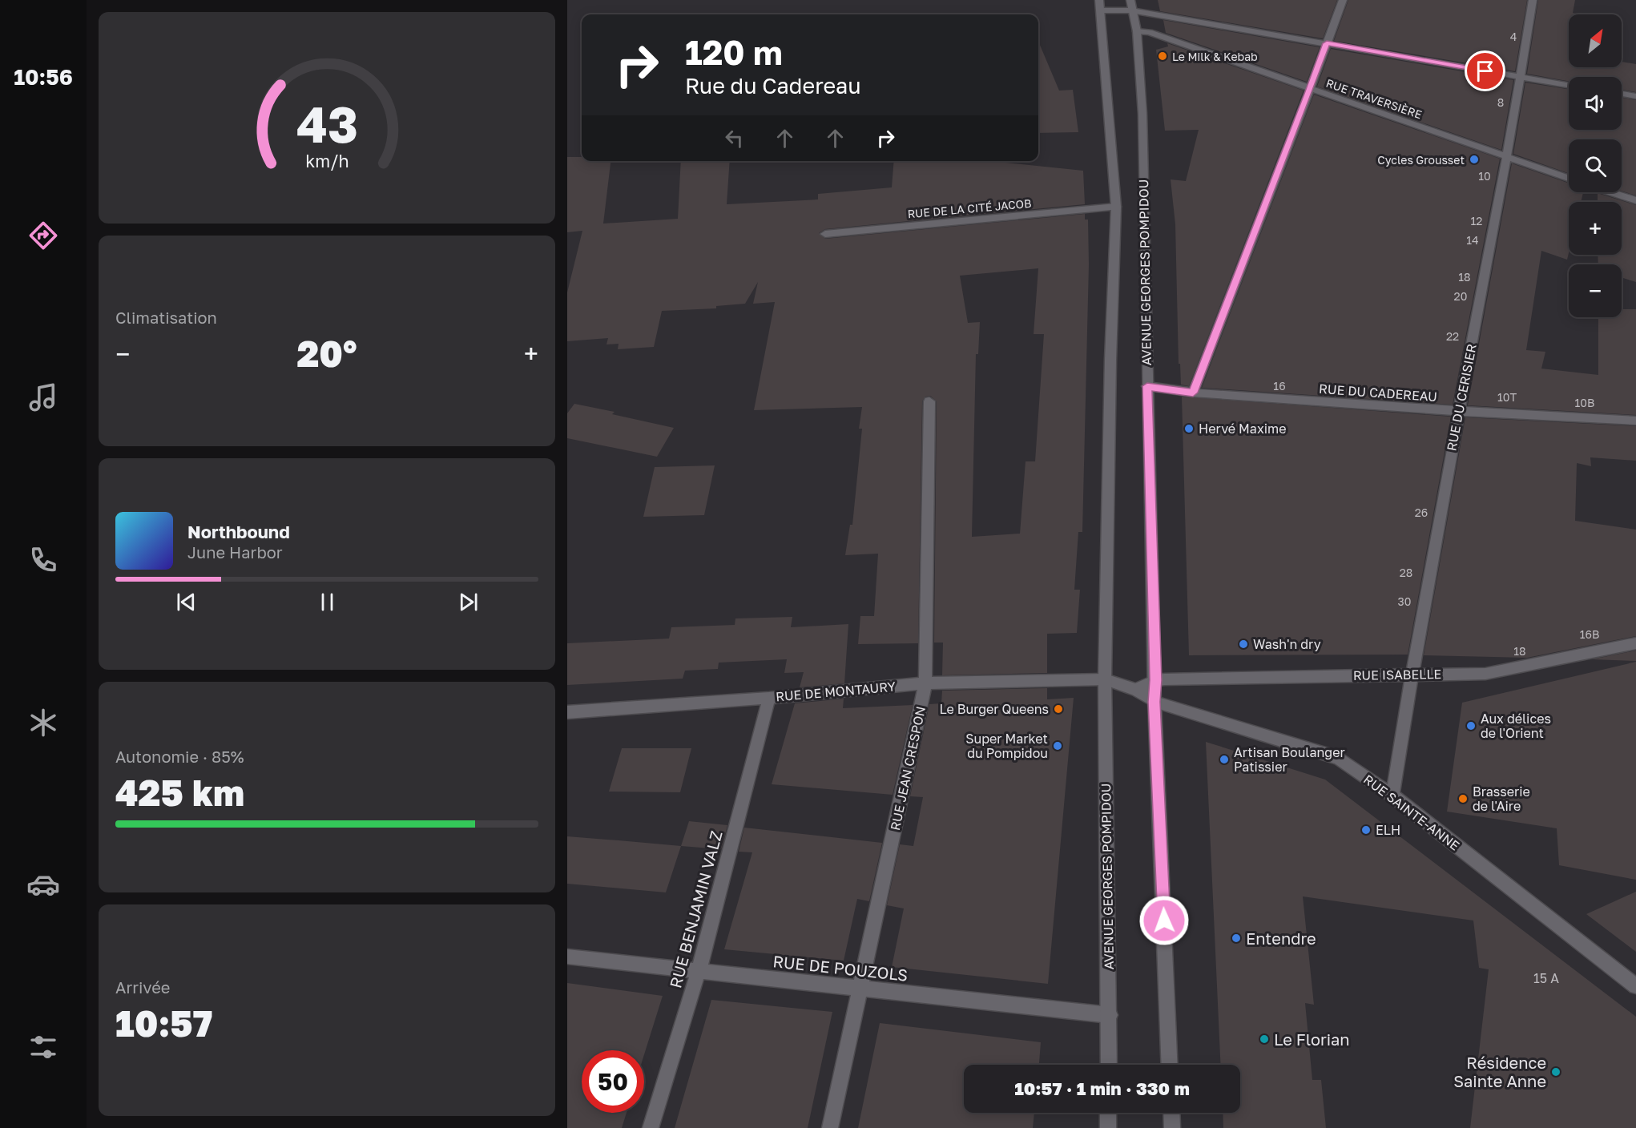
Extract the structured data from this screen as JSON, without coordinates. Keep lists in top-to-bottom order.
{
  "streets": {
    "street": [
      "RUE TRAVERSIÈRE",
      "RUE DE LA CITÉ JACOB",
      "AVENUE GEORGES POMPIDOU",
      "RUE DU CADEREAU",
      "RUE DU CERISIER",
      "RUE ISABELLE",
      "RUE DE MONTAURY",
      "RUE JEAN CRESPON",
      "RUE SAINTE-ANNE",
      "RUE BENJAMIN VALZ",
      "RUE DE POUZOLS"
    ]
  },
  "crossings": [
    ["RUE TRAVERSIÈRE", "AVENUE GEORGES POMPIDOU"],
    ["RUE TRAVERSIÈRE", "RUE DU CERISIER"],
    ["RUE DE LA CITÉ JACOB", "AVENUE GEORGES POMPIDOU"],
    ["AVENUE GEORGES POMPIDOU", "RUE DU CADEREAU"],
    ["AVENUE GEORGES POMPIDOU", "RUE ISABELLE"],
    ["AVENUE GEORGES POMPIDOU", "RUE DE MONTAURY"],
    ["AVENUE GEORGES POMPIDOU", "RUE SAINTE-ANNE"],
    ["AVENUE GEORGES POMPIDOU", "RUE DE POUZOLS"],
    ["RUE DU CADEREAU", "RUE DU CERISIER"],
    ["RUE DU CERISIER", "RUE ISABELLE"],
    ["RUE DU CERISIER", "RUE SAINTE-ANNE"],
    ["RUE DE MONTAURY", "RUE JEAN CRESPON"],
    ["RUE DE MONTAURY", "RUE BENJAMIN VALZ"],
    ["RUE JEAN CRESPON", "RUE DE POUZOLS"],
    ["RUE BENJAMIN VALZ", "RUE DE POUZOLS"]
  ],
  "places": [
    "Le Milk & Kebab",
    "Cycles Grousset",
    "Hervé Maxime",
    "Wash'n dry",
    "Le Burger Queens",
    "Aux délices de l'Orient",
    "Super Market du Pompidou",
    "Artisan Boulanger Patissier",
    "Brasserie de l'Aire",
    "ELH",
    "Entendre",
    "Le Florian",
    "Résidence Sainte Anne"
  ],
  "house_numbers": [
    "4",
    "8",
    "10",
    "12",
    "14",
    "18",
    "20",
    "22",
    "16",
    "10T",
    "10B",
    "26",
    "28",
    "30",
    "16B",
    "18",
    "15 A"
  ],
  "north": "top right",
  "page": {
    "tabs": "10:56",
    "map_buttons": ["+", "−"],
    "turn": ["120 m", "Rue du Cadereau"],
    "tile": [
      "Climatisation",
      ["Autonomie · 85%", "425 km"],
      ["Arrivée", "10:57"]
    ],
    "heat": ["−", "20°", "+"],
    "song": ["Northbound", "June Harbor"],
    "limit": "50",
    "trip": "10:57 · 1 min · 330 m",
    "gauge": ["43", "km/h"]
  }
}
